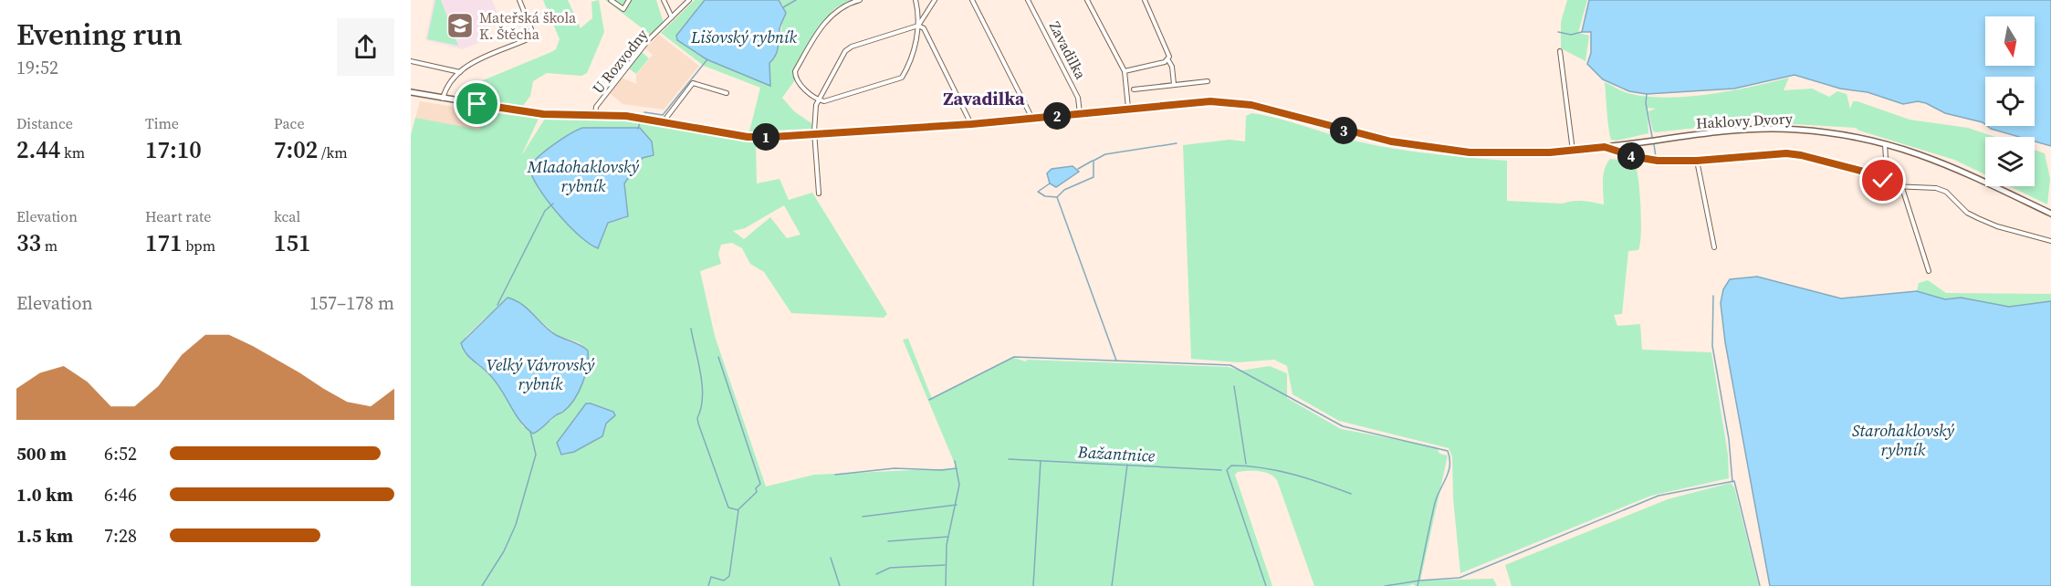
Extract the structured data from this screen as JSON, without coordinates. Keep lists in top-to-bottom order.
{
  "streets": {
    "street": ["Zavadilka", "U Rozvodny", "Haklovy Dvory"]
  },
  "districts": ["Zavadilka"],
  "water": [
    "Lišovský rybník",
    "Mladohaklovský rybník",
    "Velký Vávrovský rybník",
    "Starohaklovský rybník",
    "Bažantnice"
  ],
  "places": {
    "school or university": ["Mateřská škola K. Štěcha"]
  },
  "north": "bottom",
  "page": {
    "heading": ["Evening run", "19:52"],
    "stats": [
      ["Distance", "2.44 km"],
      ["Time", "17:10"],
      ["Pace", "7:02 /km"],
      ["Elevation", "33 m"],
      ["Heart rate", "171 bpm"],
      ["kcal", "151"]
    ],
    "pins": [
      "2",
      "3",
      "1",
      "4"
    ],
    "chart": ["Elevation", "157–178 m"],
    "list": [
      {
        "name": "500 m",
        "note": "6:52"
      },
      {
        "name": "1.0 km",
        "note": "6:46"
      },
      {
        "name": "1.5 km",
        "note": "7:28"
      }
    ]
  }
}
